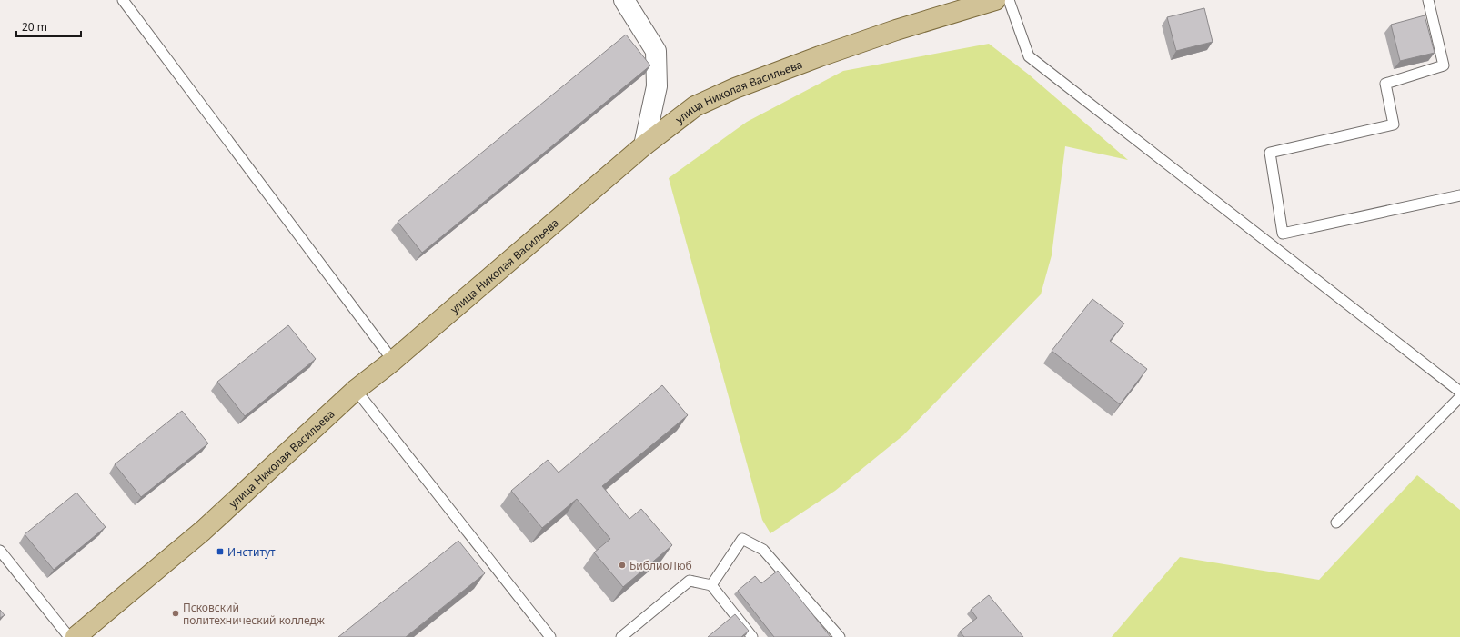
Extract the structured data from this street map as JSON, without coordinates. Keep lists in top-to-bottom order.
{
  "streets": {
    "main road": ["улица Николая Васильева"]
  },
  "places": {
    "transit": ["Институт"],
    "other": ["БиблиоЛюб", "Псковский политехнический колледж"]
  },
  "scale_bar": "20 m"
}
